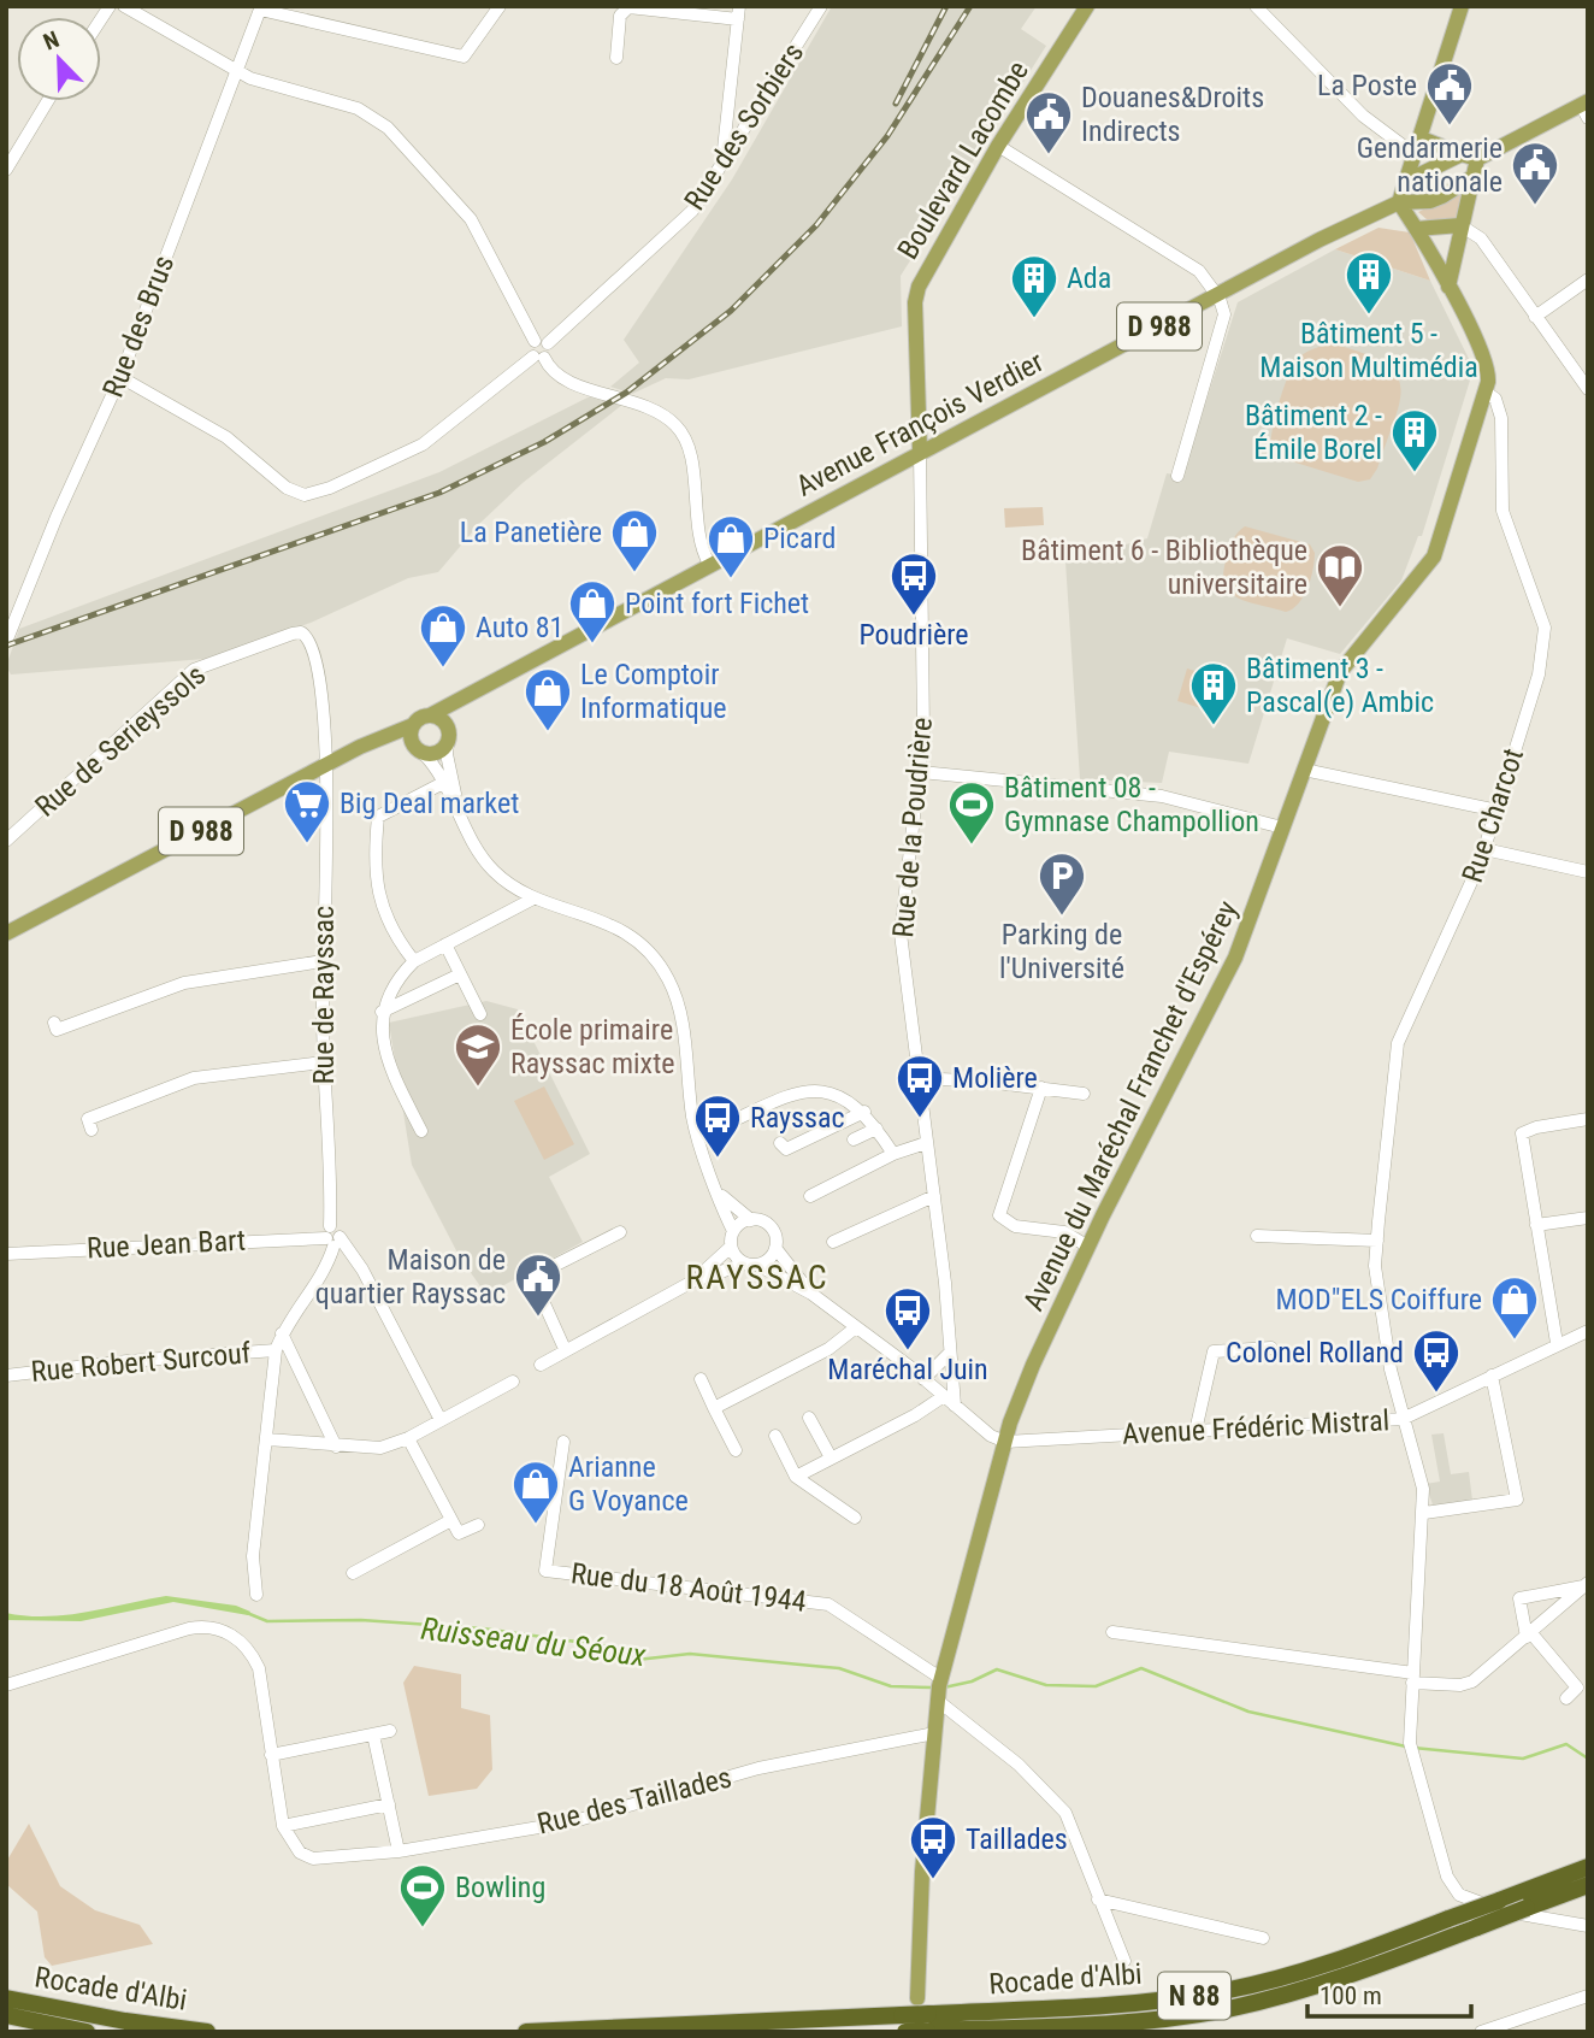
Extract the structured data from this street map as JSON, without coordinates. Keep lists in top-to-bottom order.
{
  "streets": {
    "highway": ["Rocade d'Albi", "N 88"],
    "main road": [
      "Boulevard Lacombe",
      "D 988",
      "Avenue François Verdier",
      "Avenue du Maréchal Franchet d'Espérey"
    ],
    "street": [
      "Rue des Sorbiers",
      "Rue des Brus",
      "Rue de Serieyssols",
      "Rue Charcot",
      "Rue de la Poudrière",
      "Rue de Rayssac",
      "Rue Jean Bart",
      "Rue Robert Surcouf",
      "Avenue Frédéric Mistral",
      "Rue du 18 Août 1944",
      "Rue des Taillades"
    ]
  },
  "crossings": [
    ["Boulevard Lacombe", "Avenue François Verdier"],
    ["Boulevard Lacombe", "Rue de la Poudrière"],
    ["D 988", "Avenue François Verdier"],
    ["D 988", "Rue de Serieyssols"],
    ["D 988", "Rue de Rayssac"],
    ["Avenue François Verdier", "Rue de la Poudrière"],
    ["Avenue François Verdier", "Avenue du Maréchal Franchet d'Espérey"],
    ["Rue de Serieyssols", "Rue de Rayssac"],
    ["Rue Charcot", "Avenue du Maréchal Franchet d'Espérey"],
    ["Rue Charcot", "Avenue Frédéric Mistral"],
    ["Rue Charcot", "Rocade d'Albi"],
    ["Rue de Rayssac", "Rue Jean Bart"],
    ["Rue de Rayssac", "Rue Robert Surcouf"],
    ["Avenue du Maréchal Franchet d'Espérey", "Avenue Frédéric Mistral"],
    ["Avenue du Maréchal Franchet d'Espérey", "Rue du 18 Août 1944"],
    ["Avenue du Maréchal Franchet d'Espérey", "Rue des Taillades"]
  ],
  "districts": ["RAYSSAC"],
  "water": ["Ruisseau du Séoux"],
  "places": {
    "public building": [
      "La Poste",
      "Douanes&Droits Indirects",
      "Gendarmerie nationale",
      "Maison de quartier Rayssac"
    ],
    "building": [
      "Bâtiment 5 - Maison Multimédia",
      "Ada",
      "Bâtiment 2 - Émile Borel",
      "Bâtiment 3 - Pascal(e) Ambic"
    ],
    "shop": [
      "La Panetière",
      "Picard",
      "Point fort Fichet",
      "Auto 81",
      "Le Comptoir Informatique",
      "MOD\"ELS Coiffure",
      "Arianne G Voyance"
    ],
    "library": ["Bâtiment 6 - Bibliothèque universitaire"],
    "bus stop": [
      "Poudrière",
      "Molière",
      "Rayssac",
      "Maréchal Juin",
      "Colonel Rolland",
      "Taillades"
    ],
    "supermarket": ["Big Deal market"],
    "sports": ["Bâtiment 08 - Gymnase Champollion", "Bowling"],
    "parking": ["Parking de l'Université"],
    "school or university": ["École primaire Rayssac mixte"]
  },
  "scale_bar": "100 m",
  "north": "top left"
}
